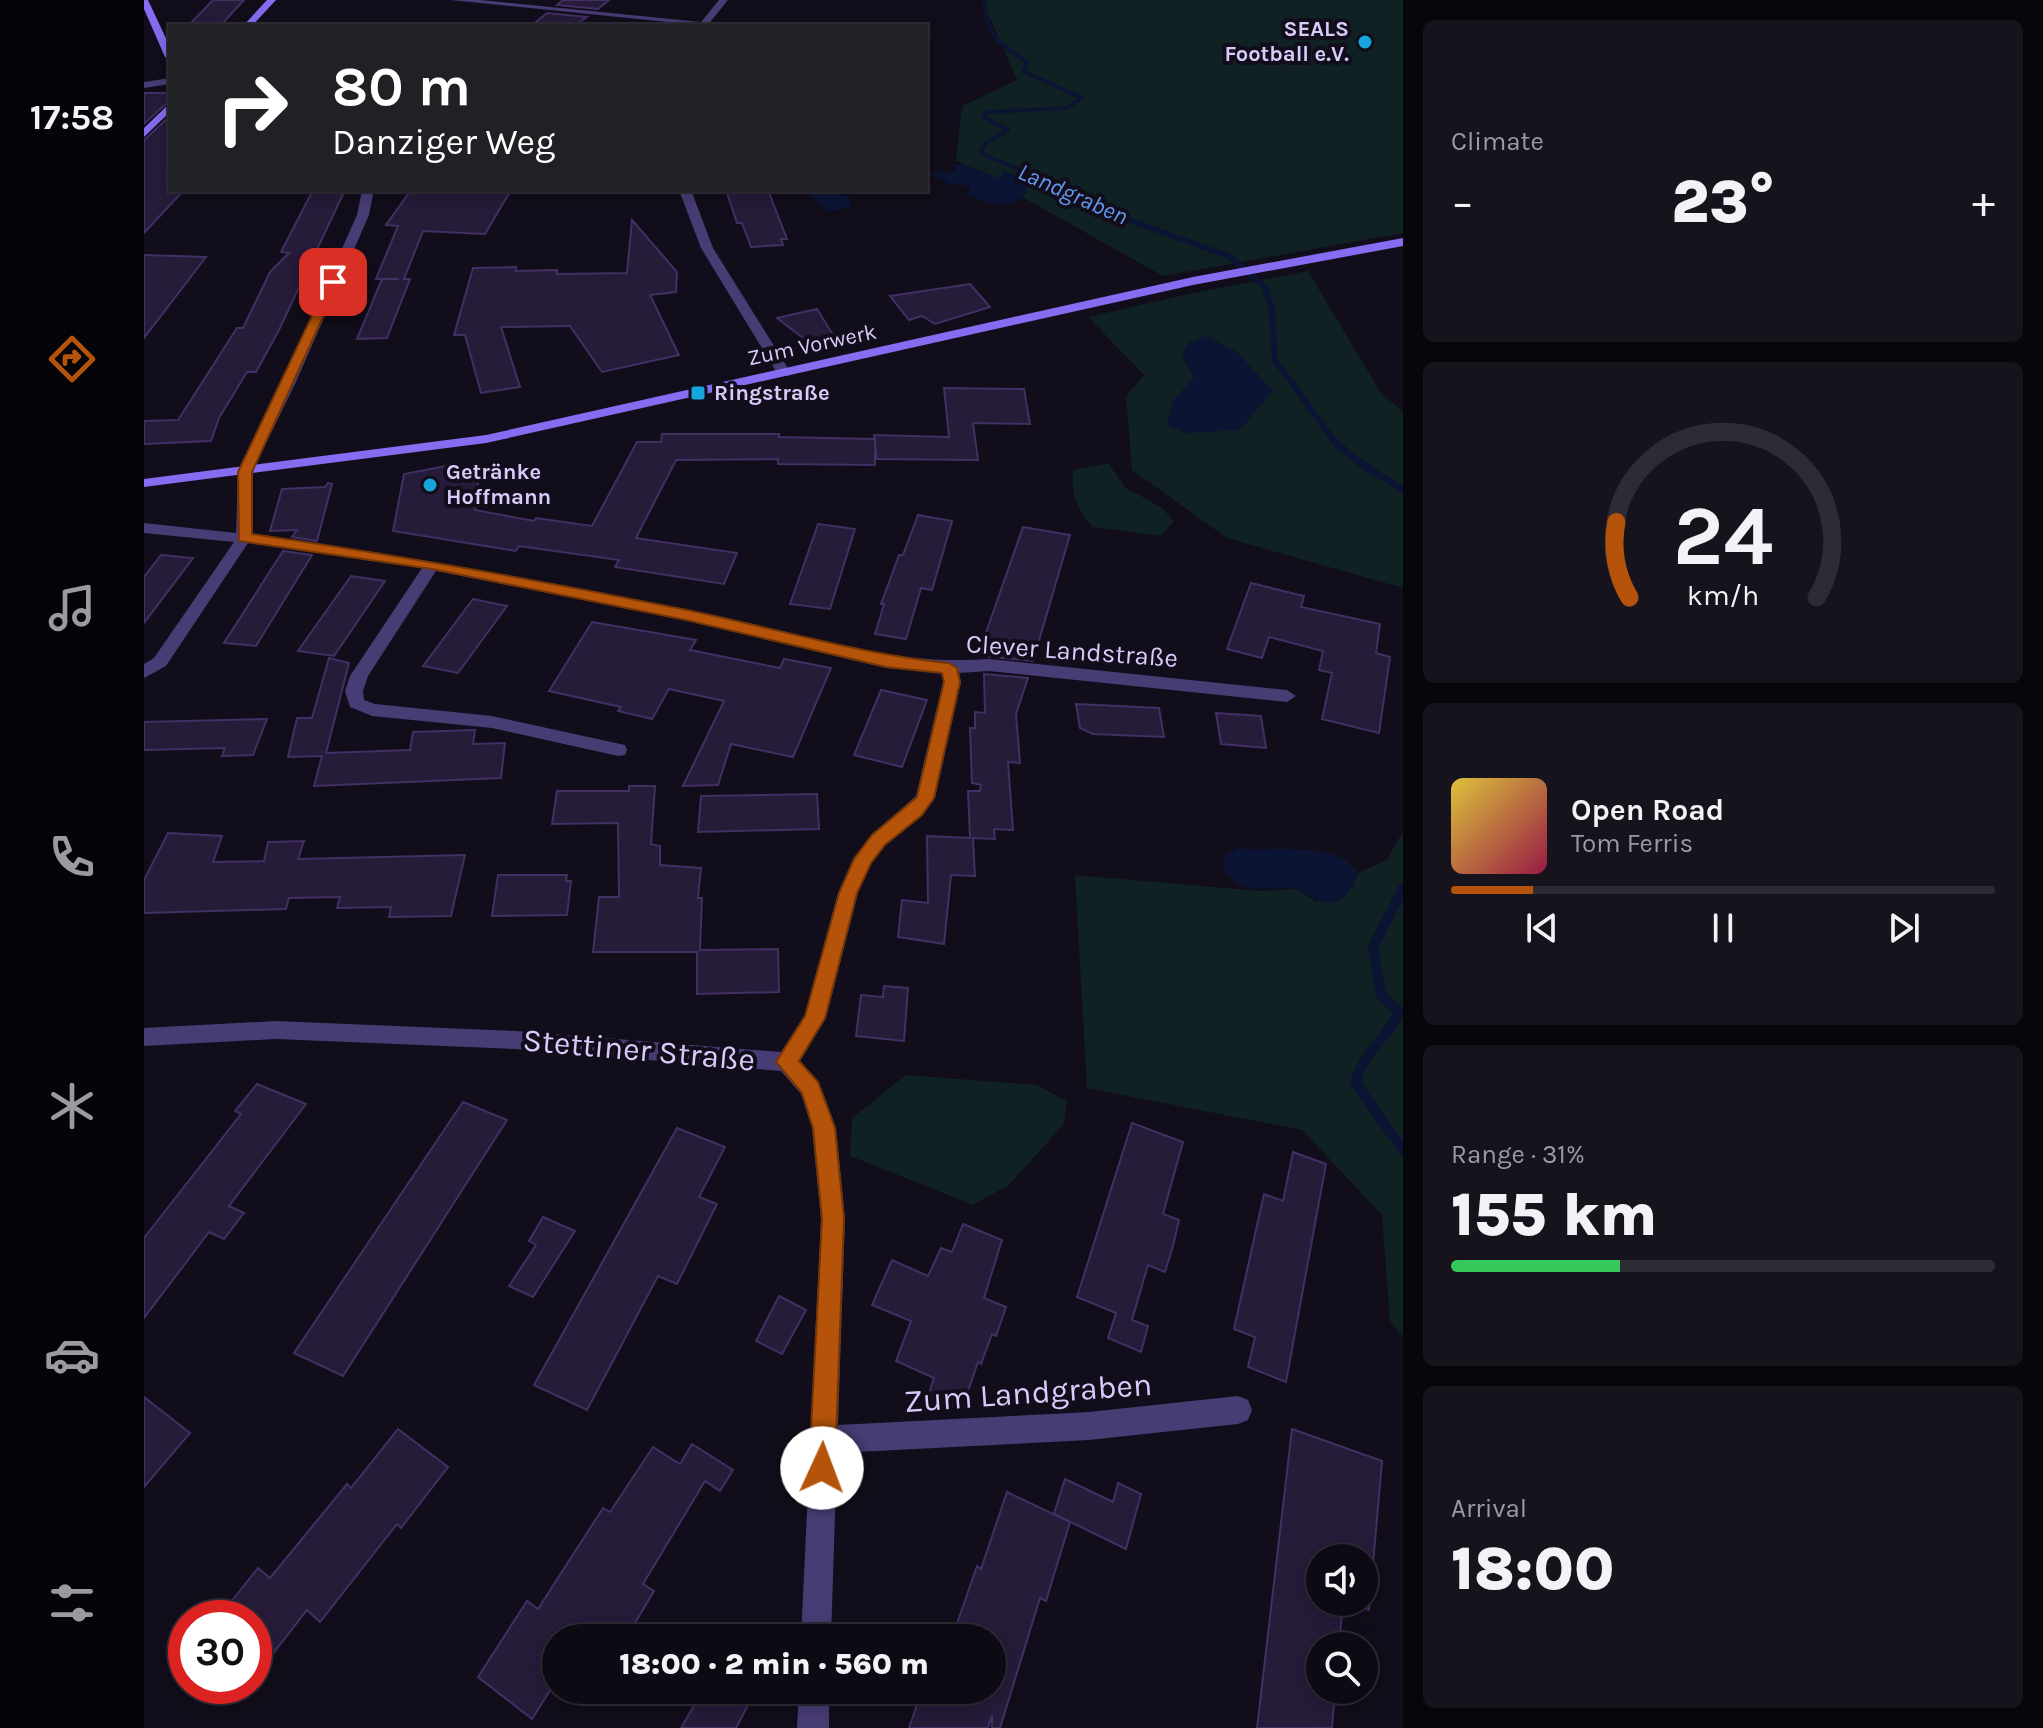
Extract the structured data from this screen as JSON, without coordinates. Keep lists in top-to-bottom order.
{
  "streets": {
    "street": [
      "Zum Vorwerk",
      "Clever Landstraße",
      "Stettiner Straße",
      "Zum Landgraben"
    ]
  },
  "crossings": [
    ["Stettiner Straße", "Zum Landgraben"]
  ],
  "water": ["Landgraben"],
  "places": {
    "other": ["SEALS Football e.V.", "Getränke Hoffmann"],
    "transit": ["Ringstraße"]
  },
  "page": {
    "tabs": "17:58",
    "tile": [
      "Climate",
      ["Range · 31%", "155 km"],
      ["Arrival", "18:00"]
    ],
    "turn": ["80 m", "Danziger Weg"],
    "heat": ["−", "23°", "+"],
    "song": ["Open Road", "Tom Ferris"],
    "limit": "30",
    "trip": "18:00 · 2 min · 560 m",
    "gauge": ["24", "km/h"]
  }
}
